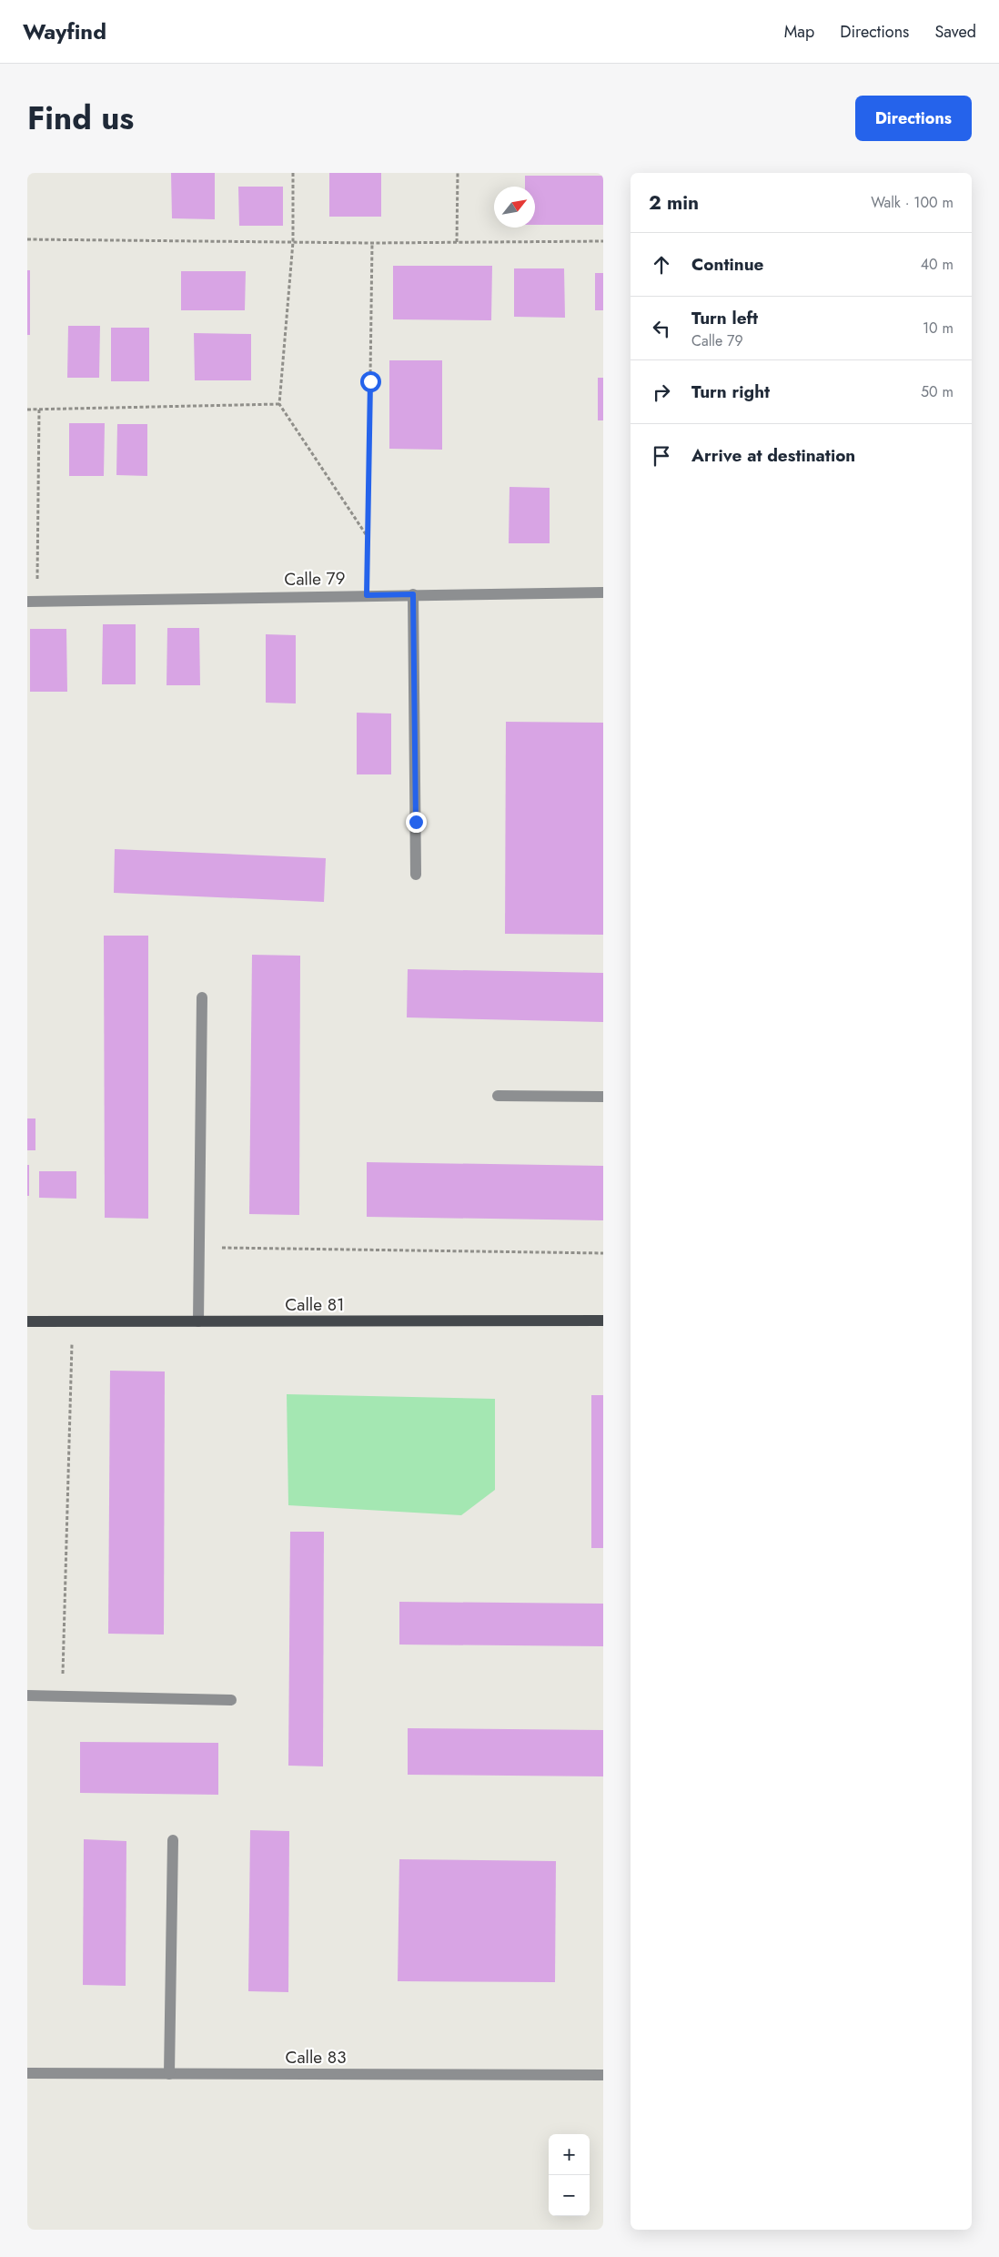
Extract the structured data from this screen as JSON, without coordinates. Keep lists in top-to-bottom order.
{
  "streets": {
    "main road": ["Calle 81"],
    "street": ["Calle 79", "Calle 83"]
  },
  "north": "top right",
  "page": {
    "header": "Wayfind",
    "nav": ["Map", "Directions", "Saved"],
    "title": "Find us",
    "buttons": "Directions",
    "heading": ["2 min", "Walk · 100 m"],
    "list": [
      ["Continue", "40 m"],
      ["Turn left", "Calle 79", "10 m"],
      ["Turn right", "50 m"],
      "Arrive at destination"
    ],
    "map_buttons": ["+", "−"]
  }
}
